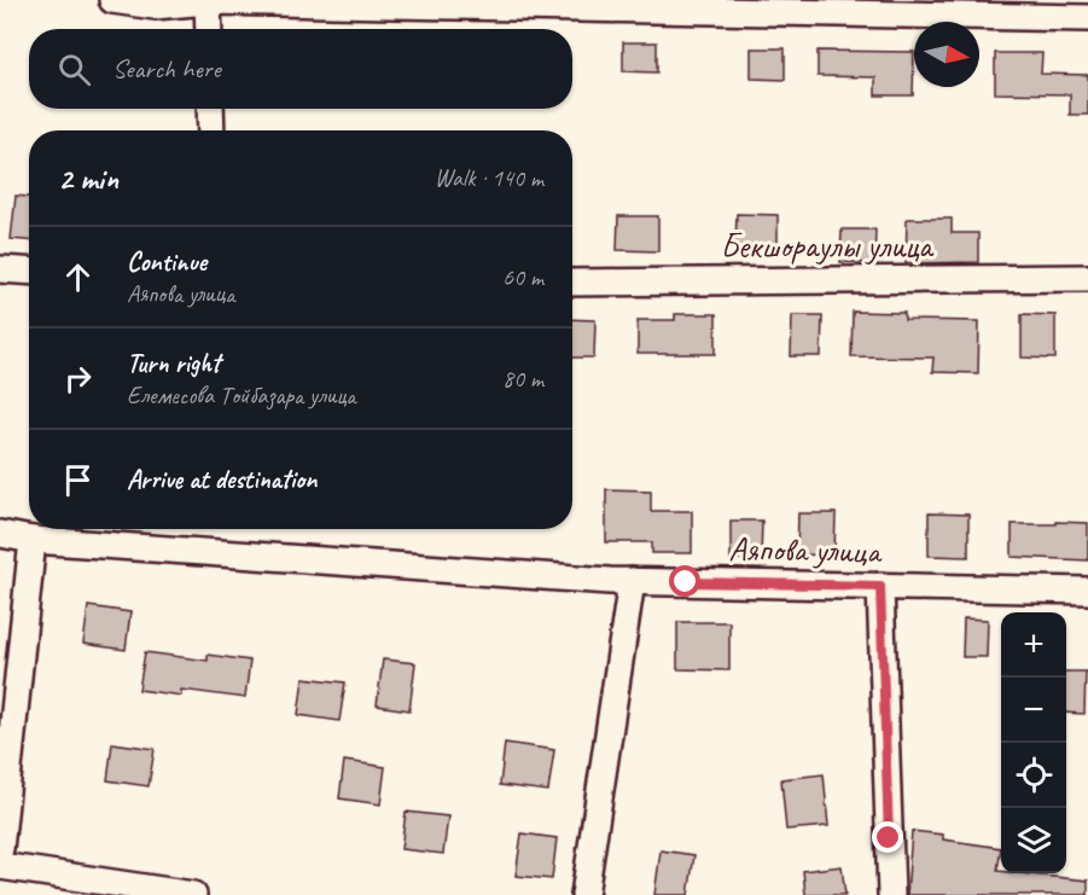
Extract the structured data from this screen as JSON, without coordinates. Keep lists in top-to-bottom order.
{
  "streets": {
    "street": ["Бекшораулы улица", "Аяпова улица"]
  },
  "north": "right",
  "page": {
    "search": "Search here",
    "heading": ["2 min", "Walk · 140 m"],
    "list": [
      ["Continue", "Аяпова улица", "60 m"],
      ["Turn right", "Елемесова Тойбазара улица", "80 m"],
      "Arrive at destination"
    ],
    "map_buttons": ["+", "−"]
  }
}
